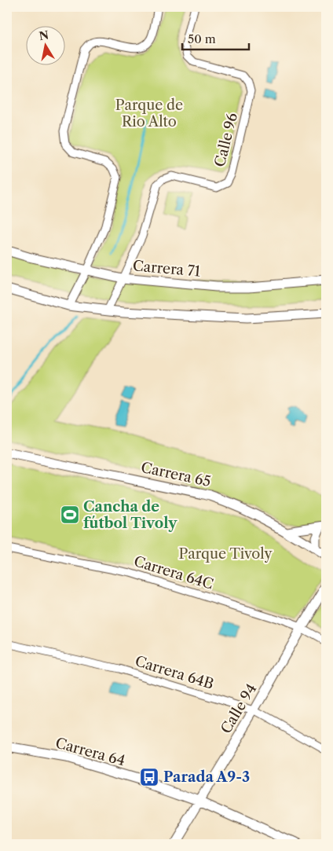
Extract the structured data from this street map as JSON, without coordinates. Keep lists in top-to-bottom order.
{
  "streets": {
    "street": [
      "Calle 96",
      "Carrera 71",
      "Carrera 65",
      "Carrera 64C",
      "Carrera 64B",
      "Calle 94",
      "Carrera 64"
    ]
  },
  "crossings": [
    ["Calle 96", "Carrera 71"],
    ["Carrera 64C", "Calle 94"],
    ["Carrera 64B", "Calle 94"],
    ["Calle 94", "Carrera 64"]
  ],
  "parks": ["Parque de Rio Alto", "Parque Tivoly"],
  "places": {
    "sports": ["Cancha de fútbol Tivoly"],
    "bus stop": ["Parada A9-3"]
  },
  "scale_bar": "50 m",
  "north": "top"
}
